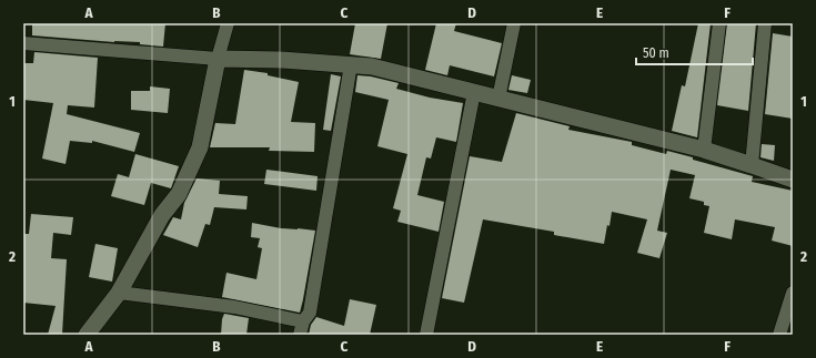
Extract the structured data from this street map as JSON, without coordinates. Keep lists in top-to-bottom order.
{
  "scale_bar": "50 m",
  "grid": {
    "columns": [
      "A",
      "B",
      "C",
      "D",
      "E",
      "F"
    ],
    "rows": ["1", "2"]
  }
}
